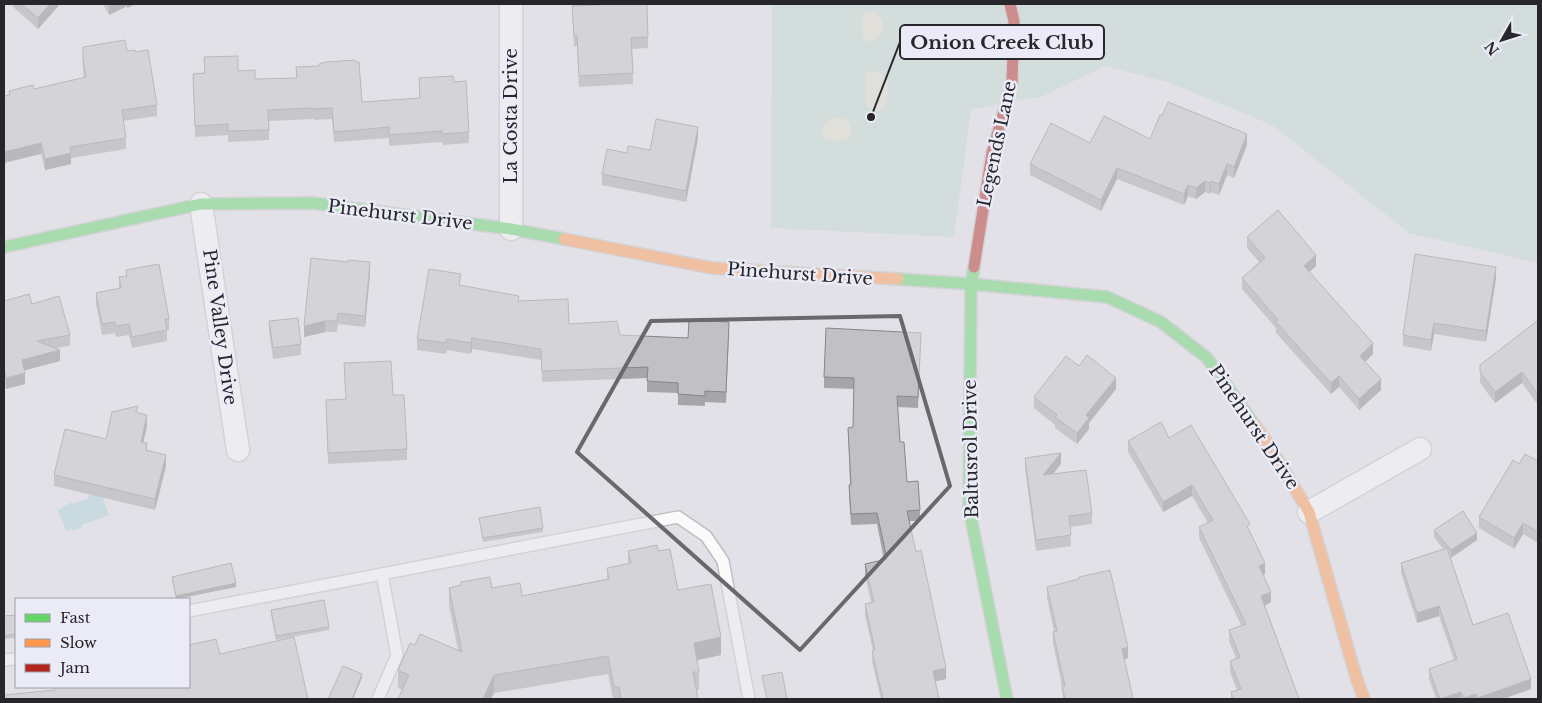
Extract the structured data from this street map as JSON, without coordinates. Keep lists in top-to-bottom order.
{
  "streets": {
    "street": [
      "La Costa Drive",
      "Legends Lane",
      "Pinehurst Drive",
      "Pine Valley Drive",
      "Baltusrol Drive"
    ]
  },
  "crossings": [
    ["La Costa Drive", "Pinehurst Drive"],
    ["Legends Lane", "Pinehurst Drive"],
    ["Legends Lane", "Baltusrol Drive"],
    ["Pinehurst Drive", "Pine Valley Drive"],
    ["Pinehurst Drive", "Baltusrol Drive"]
  ],
  "places": ["Onion Creek Club"],
  "legend": ["Fast", "Slow", "Jam"],
  "north": "bottom left"
}
